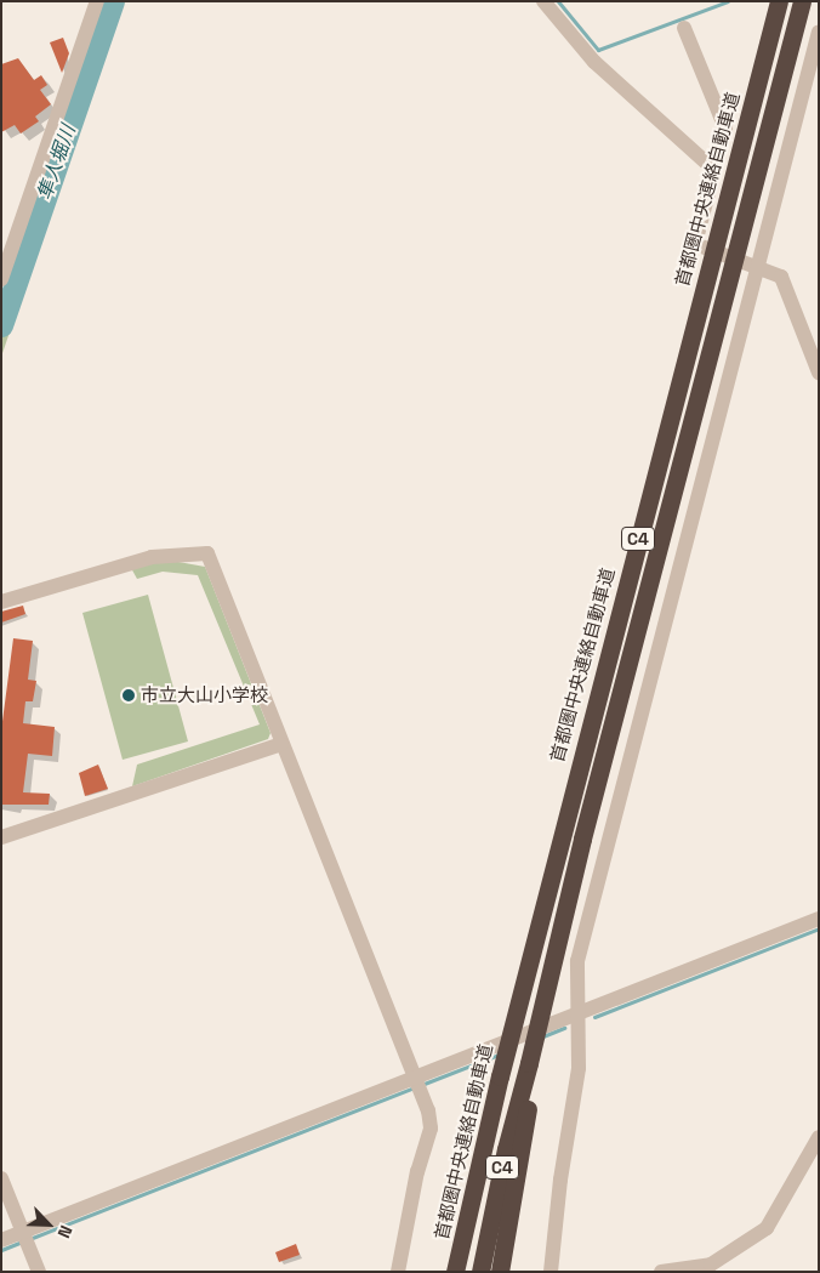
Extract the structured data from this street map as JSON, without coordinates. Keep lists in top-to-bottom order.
{
  "streets": {
    "highway": ["首都圏中央連絡自動車道", "C4"]
  },
  "water": ["隼人堀川"],
  "places": ["市立大山小学校"],
  "north": "bottom right"
}
